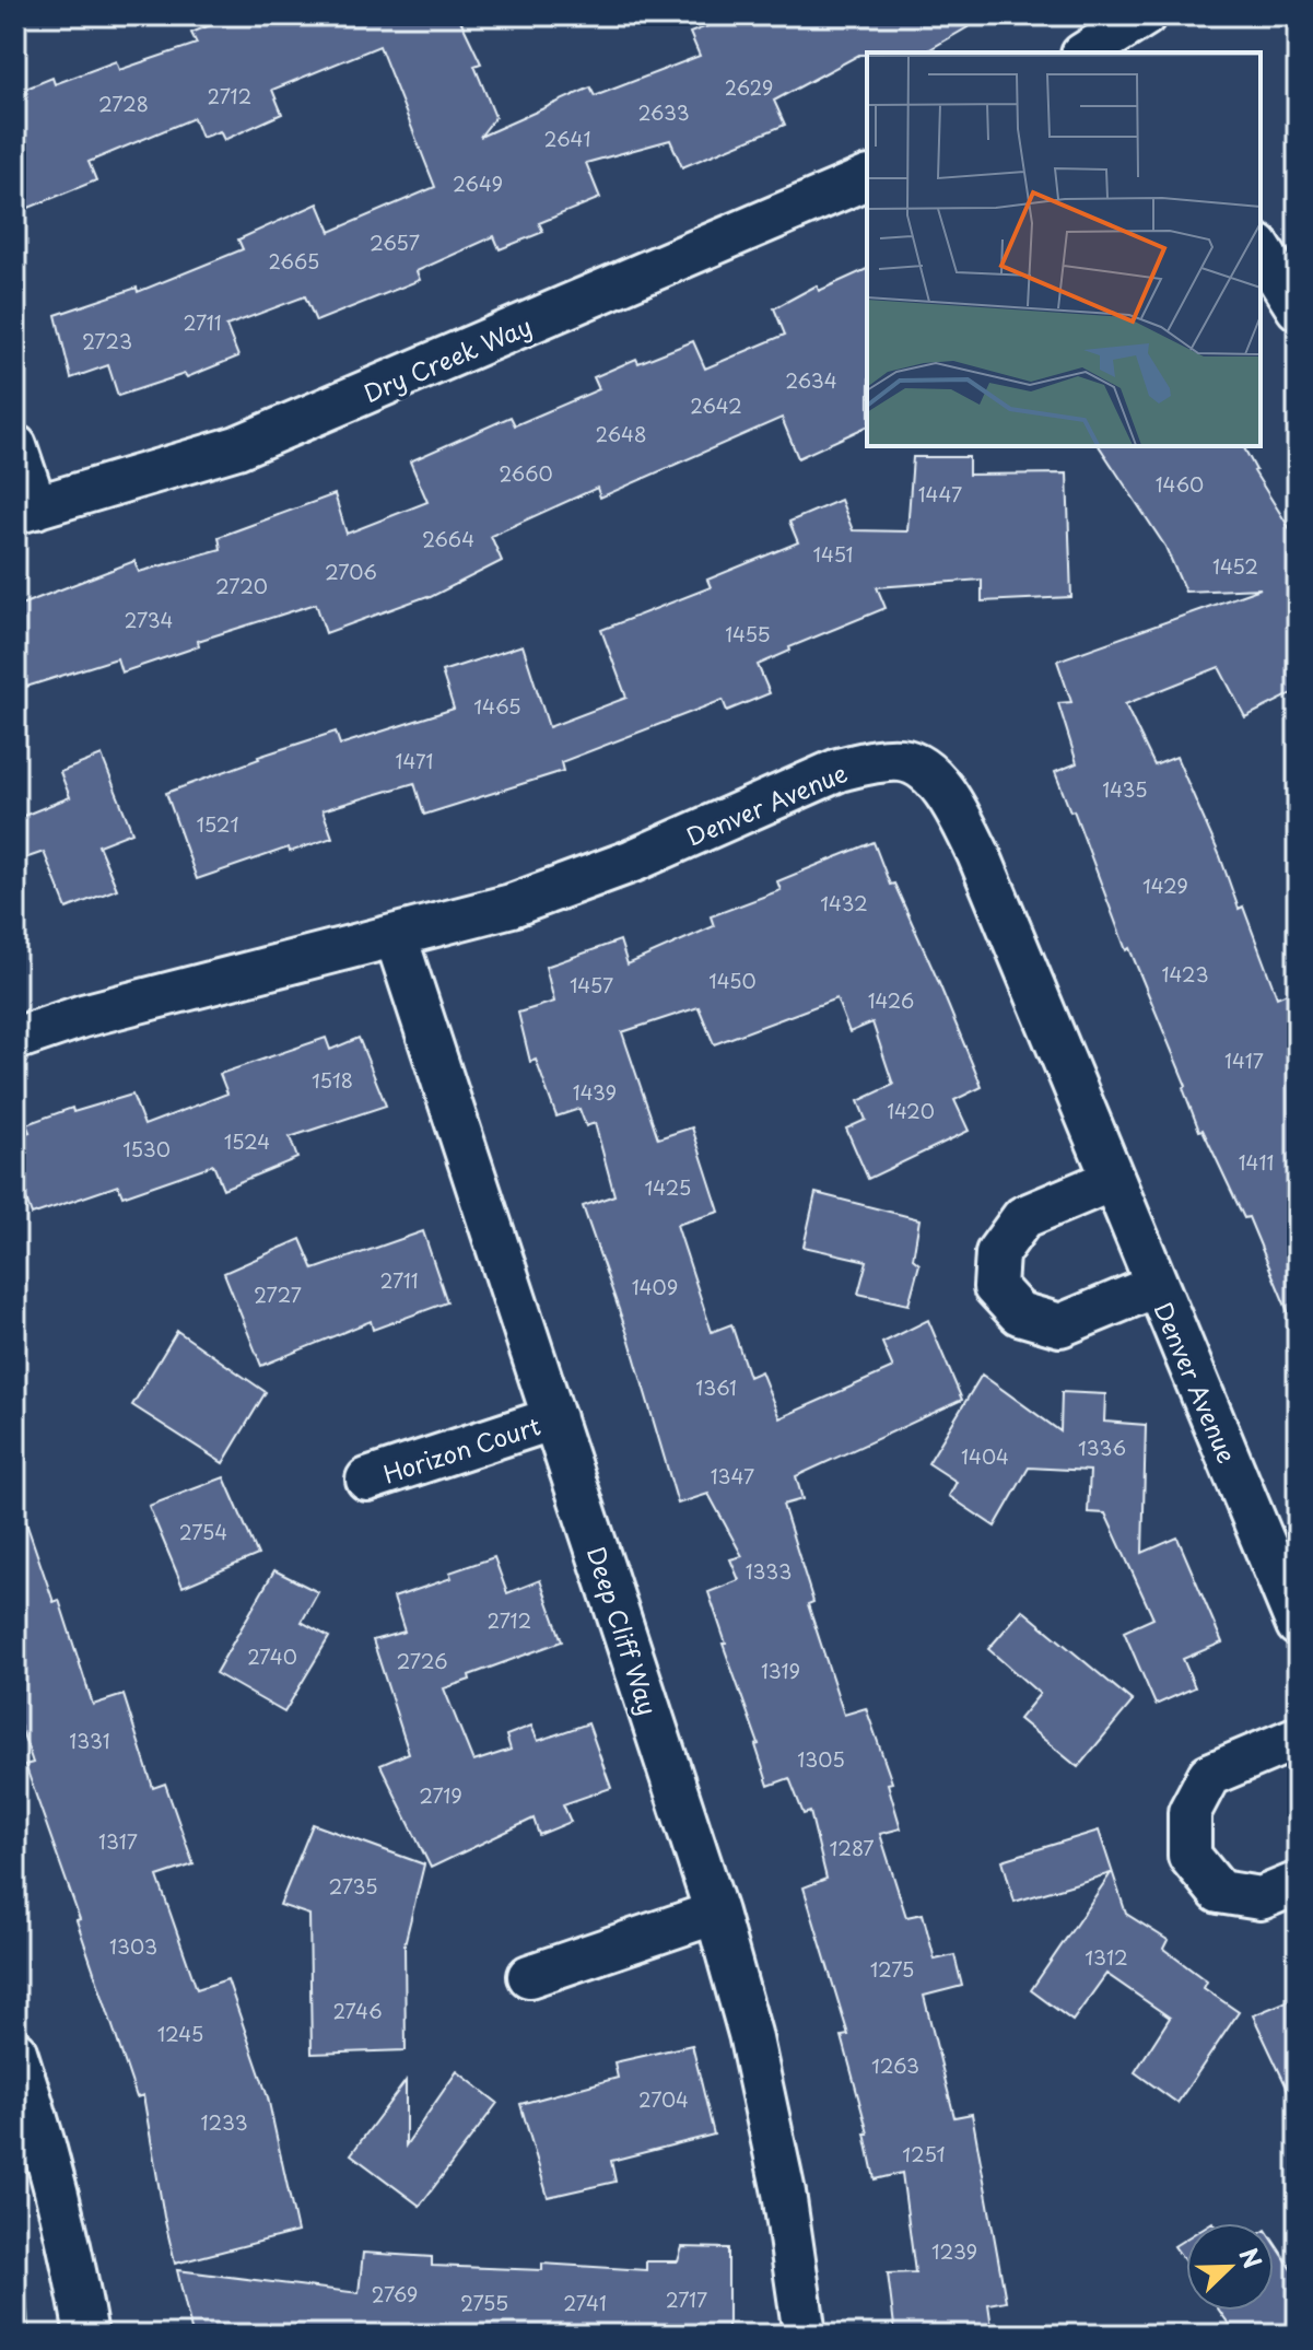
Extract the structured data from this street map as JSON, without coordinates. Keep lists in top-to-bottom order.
{
  "streets": {
    "street": [
      "Dry Creek Way",
      "Denver Avenue",
      "Horizon Court",
      "Deep Cliff Way"
    ]
  },
  "crossings": [
    ["Denver Avenue", "Deep Cliff Way"],
    ["Horizon Court", "Deep Cliff Way"]
  ],
  "house_numbers": [
    "2629",
    "2712",
    "2728",
    "2633",
    "2641",
    "2649",
    "2657",
    "2665",
    "2711",
    "2723",
    "2634",
    "2642",
    "2648",
    "2660",
    "1460",
    "1447",
    "2664",
    "1451",
    "1452",
    "2706",
    "2720",
    "2734",
    "1455",
    "1465",
    "1471",
    "1435",
    "1521",
    "1429",
    "1432",
    "1423",
    "1450",
    "1457",
    "1426",
    "1417",
    "1518",
    "1439",
    "1420",
    "1524",
    "1530",
    "1411",
    "1425",
    "2711",
    "1409",
    "2727",
    "1361",
    "1336",
    "1404",
    "1347",
    "2754",
    "1333",
    "2712",
    "2740",
    "2726",
    "1319",
    "1331",
    "1305",
    "2719",
    "1317",
    "1287",
    "2735",
    "1303",
    "1312",
    "1275",
    "2746",
    "1245",
    "1263",
    "2704",
    "1233",
    "1251",
    "1239",
    "2769",
    "2717",
    "2755",
    "2741"
  ],
  "north": "top right"
}
